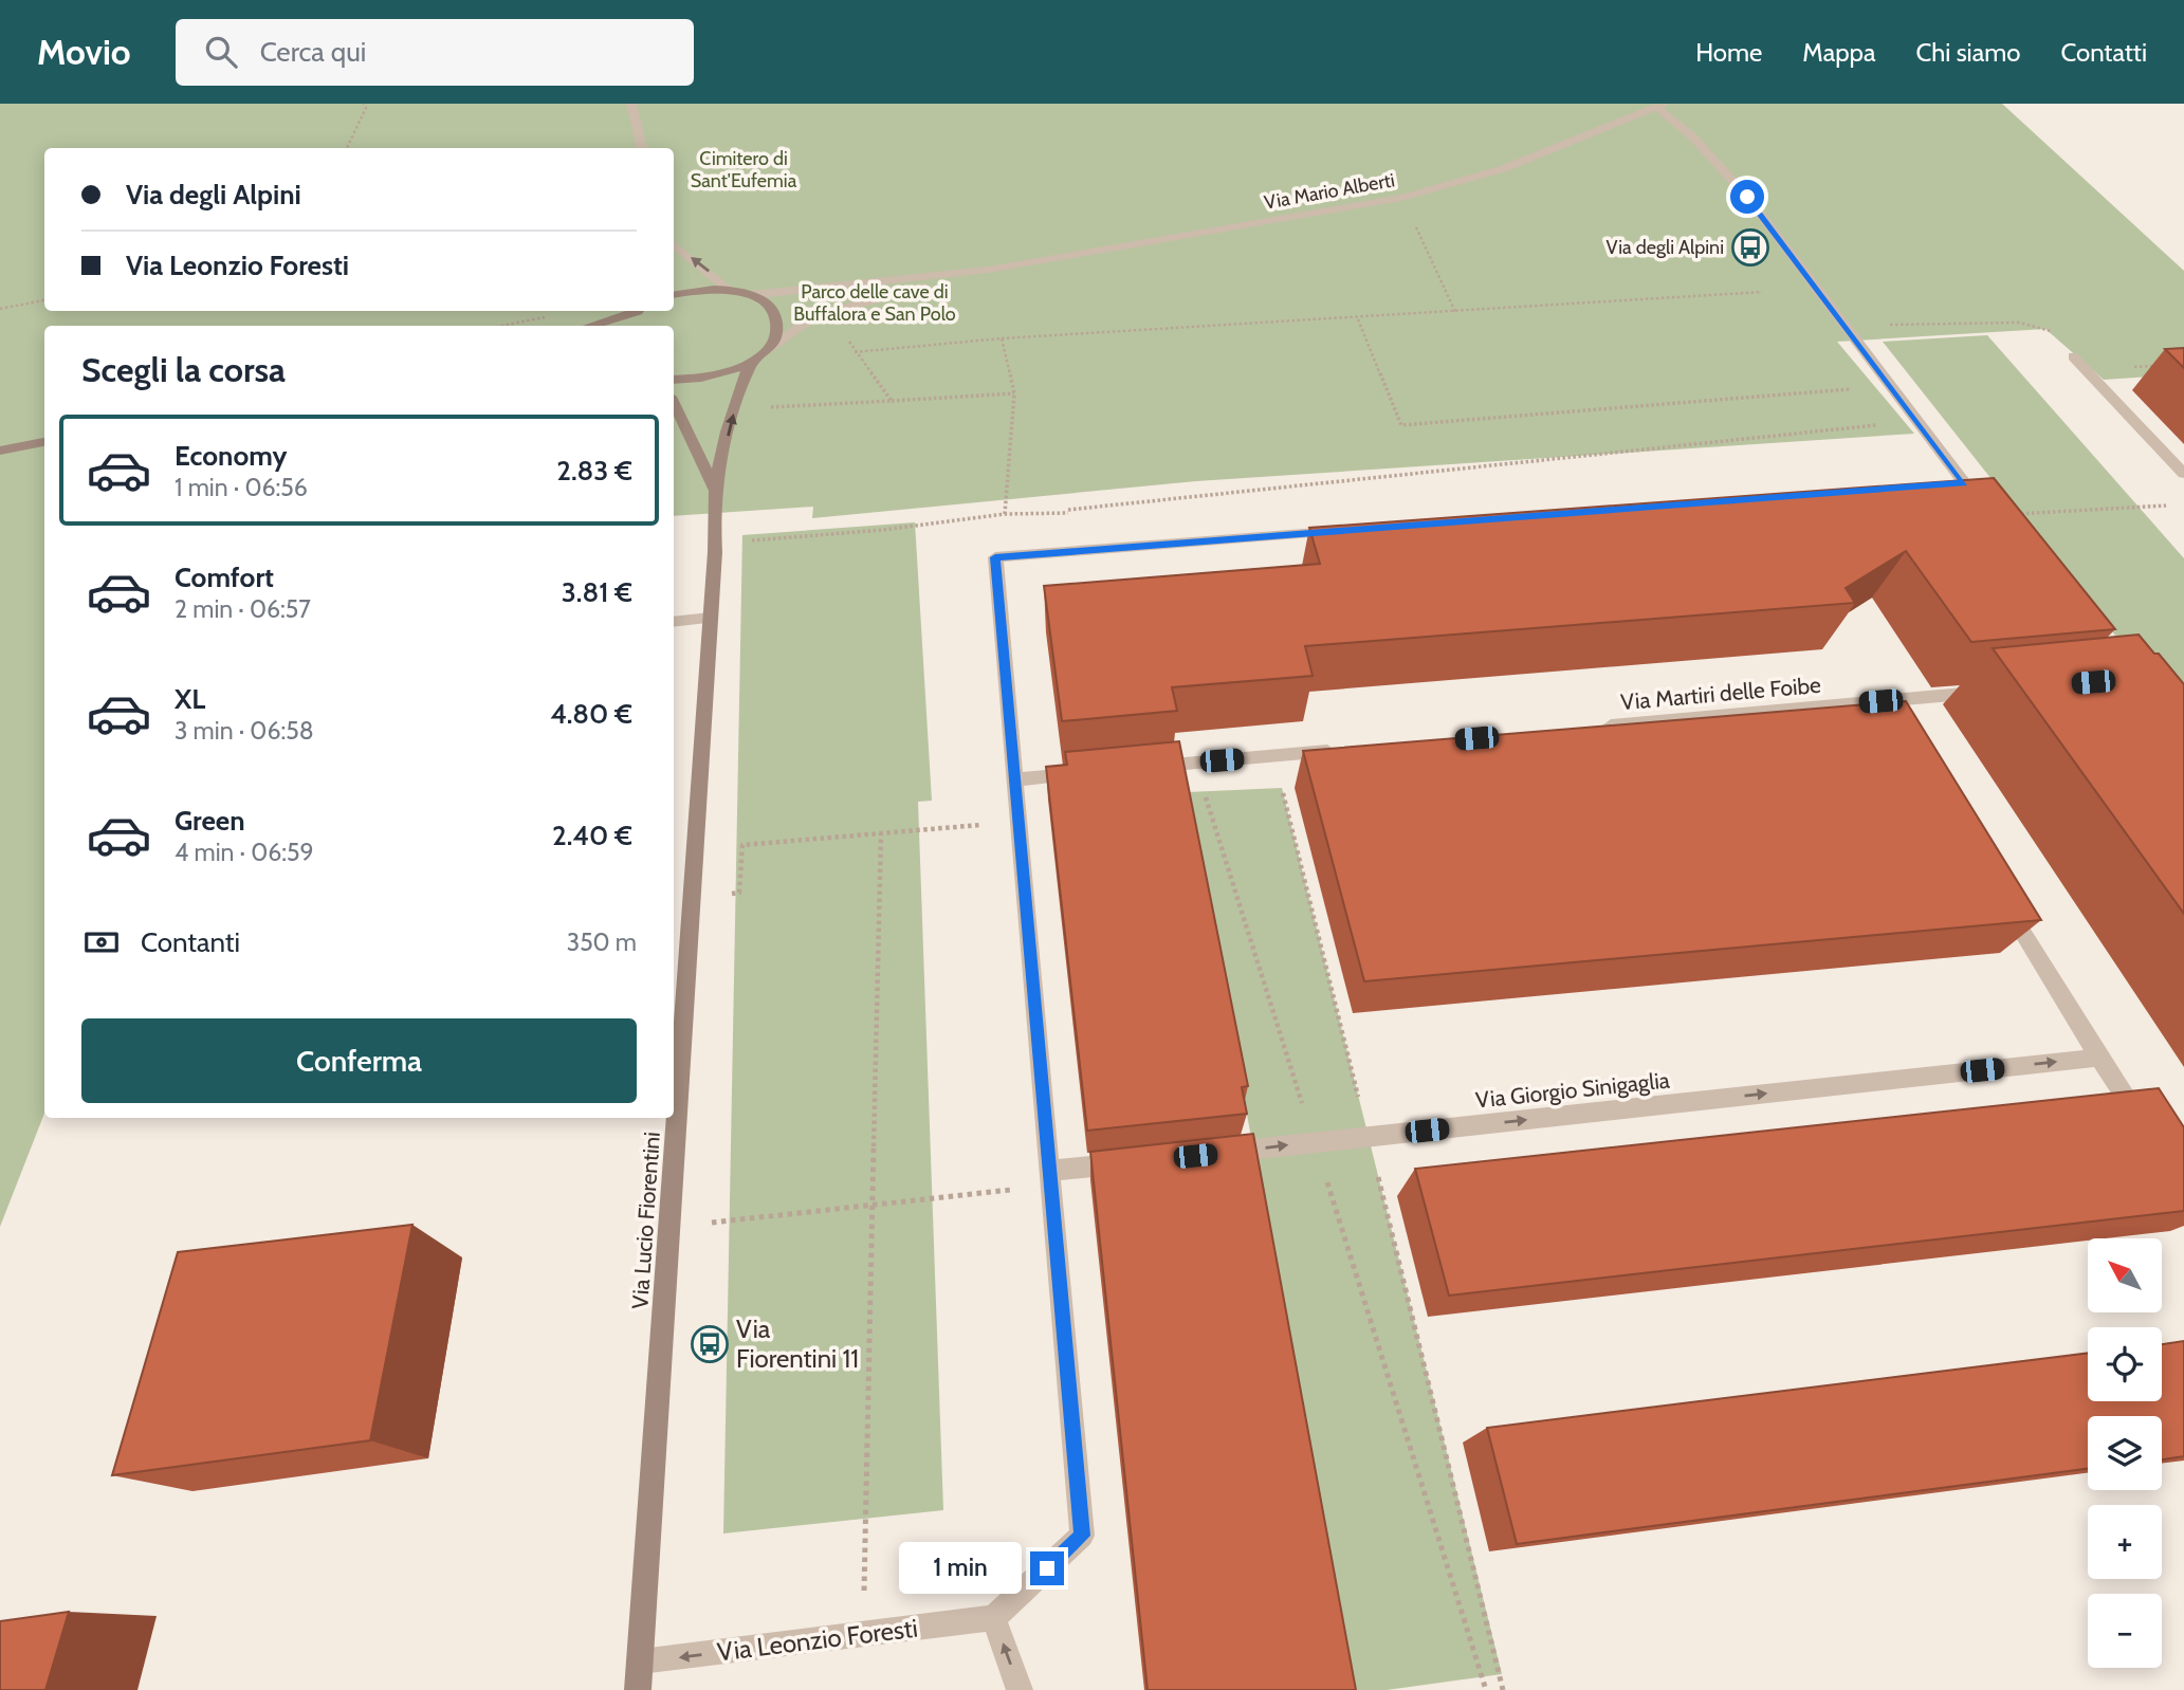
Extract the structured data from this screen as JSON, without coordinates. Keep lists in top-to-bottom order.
{
  "streets": {
    "street": [
      "Via Mario Alberti",
      "Via Martiri delle Foibe",
      "Via Giorgio Sinigaglia",
      "Via Lucio Fiorentini",
      "Via Leonzio Foresti"
    ]
  },
  "crossings": [
    ["Via Lucio Fiorentini", "Via Leonzio Foresti"]
  ],
  "one_way": ["Via Giorgio Sinigaglia", "Via Leonzio Foresti"],
  "parks": ["Cimitero di Sant'Eufemia", "Parco delle cave di Buffalora e San Polo"],
  "places": {
    "bus stop": ["Via degli Alpini", "Via Fiorentini 11"]
  },
  "north": "top left",
  "page": {
    "header": "Movio",
    "search": "Cerca qui",
    "nav": [
      "Home",
      "Mappa",
      "Chi siamo",
      "Contatti"
    ],
    "banner": ["Via degli Alpini", "Via Leonzio Foresti"],
    "heading": "Scegli la corsa",
    "list": [
      {
        "name": "Economy",
        "note": "1 min · 06:56",
        "value": "2.83 €"
      },
      {
        "name": "Comfort",
        "note": "2 min · 06:57",
        "value": "3.81 €"
      },
      {
        "name": "XL",
        "note": "3 min · 06:58",
        "value": "4.80 €"
      },
      {
        "name": "Green",
        "note": "4 min · 06:59",
        "value": "2.40 €"
      }
    ],
    "pay": ["Contanti", "350 m"],
    "buttons": "Conferma",
    "map_buttons": ["+", "−"],
    "bubble": "1 min"
  }
}
